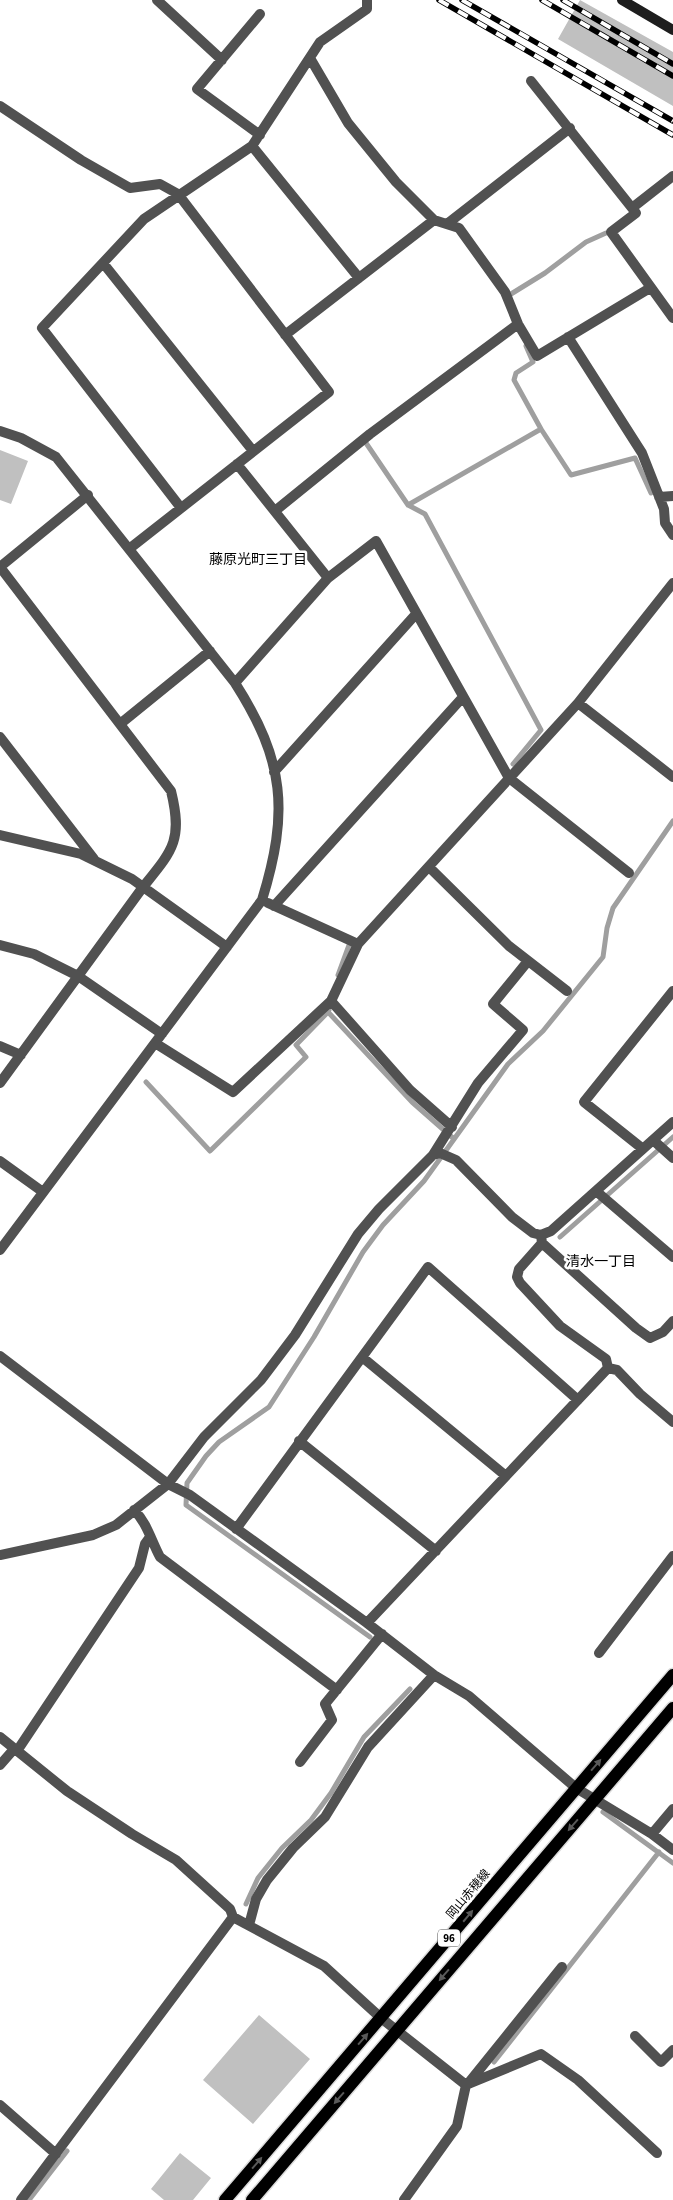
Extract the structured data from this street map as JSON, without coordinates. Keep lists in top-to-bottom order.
{
  "streets": {
    "main road": ["岡山赤穂線", "96"]
  },
  "districts": ["藤原光町三丁目", "清水一丁目"]
}
